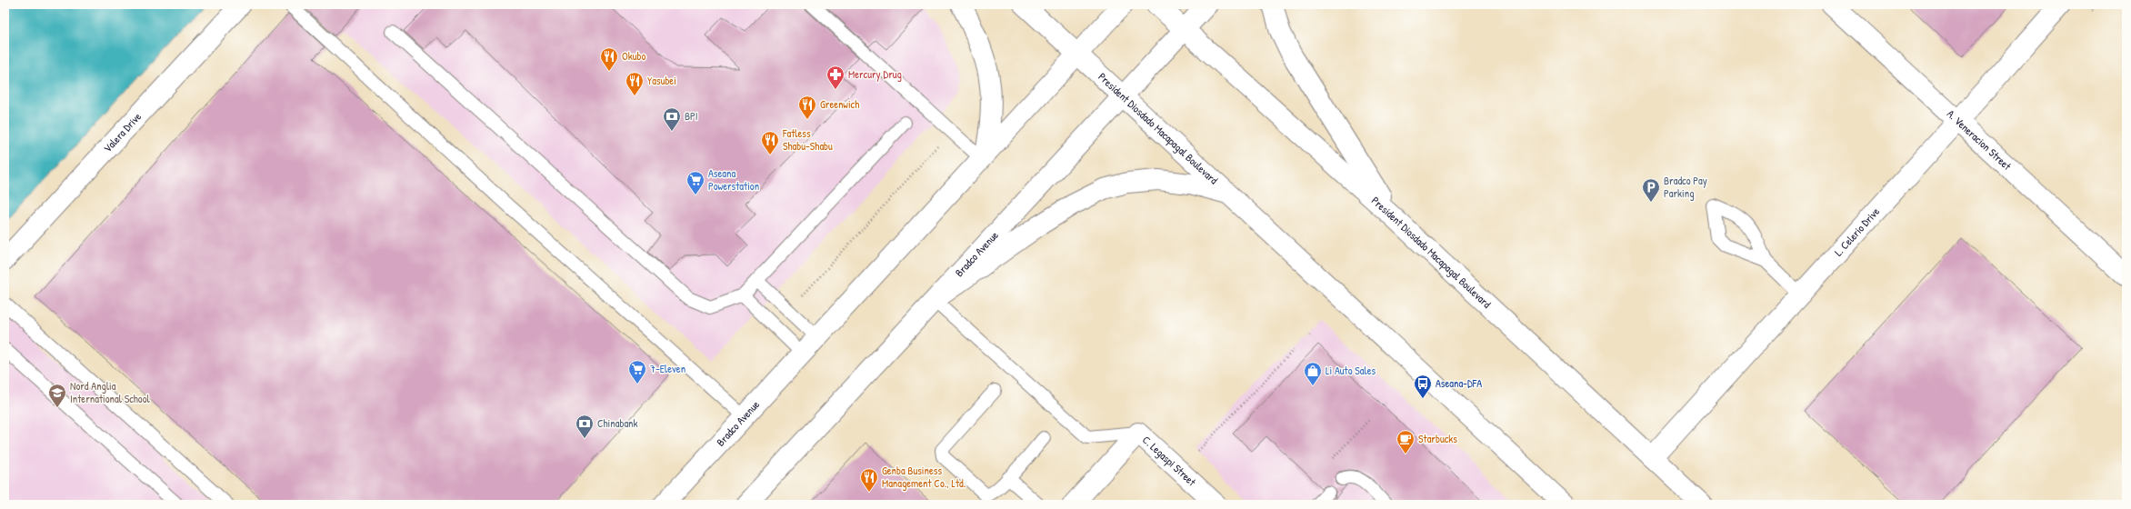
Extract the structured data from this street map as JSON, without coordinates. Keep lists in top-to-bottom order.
{
  "streets": {
    "street": [
      "President Diosdado Macapagal Boulevard",
      "Valera Drive",
      "A. Veneracion Street",
      "L. Celerio Drive",
      "Bradco Avenue",
      "C. Legaspi Street"
    ]
  },
  "crossings": [
    ["President Diosdado Macapagal Boulevard", "L. Celerio Drive"],
    ["President Diosdado Macapagal Boulevard", "Bradco Avenue"],
    ["A. Veneracion Street", "L. Celerio Drive"]
  ],
  "places": {
    "restaurant": [
      "Okubo",
      "Yasubei",
      "Greenwich",
      "Fatless Shabu-Shabu",
      "Genba Business Management Co., Ltd."
    ],
    "pharmacy": ["Mercury Drug"],
    "bank": ["BPI", "Chinabank"],
    "supermarket": ["Aseana Powerstation", "7-Eleven"],
    "parking": ["Bradco Pay Parking"],
    "shop": ["Li Auto Sales"],
    "bus stop": ["Aseana-DFA"],
    "school or university": ["Nord Anglia International School"],
    "cafe": ["Starbucks"]
  }
}
